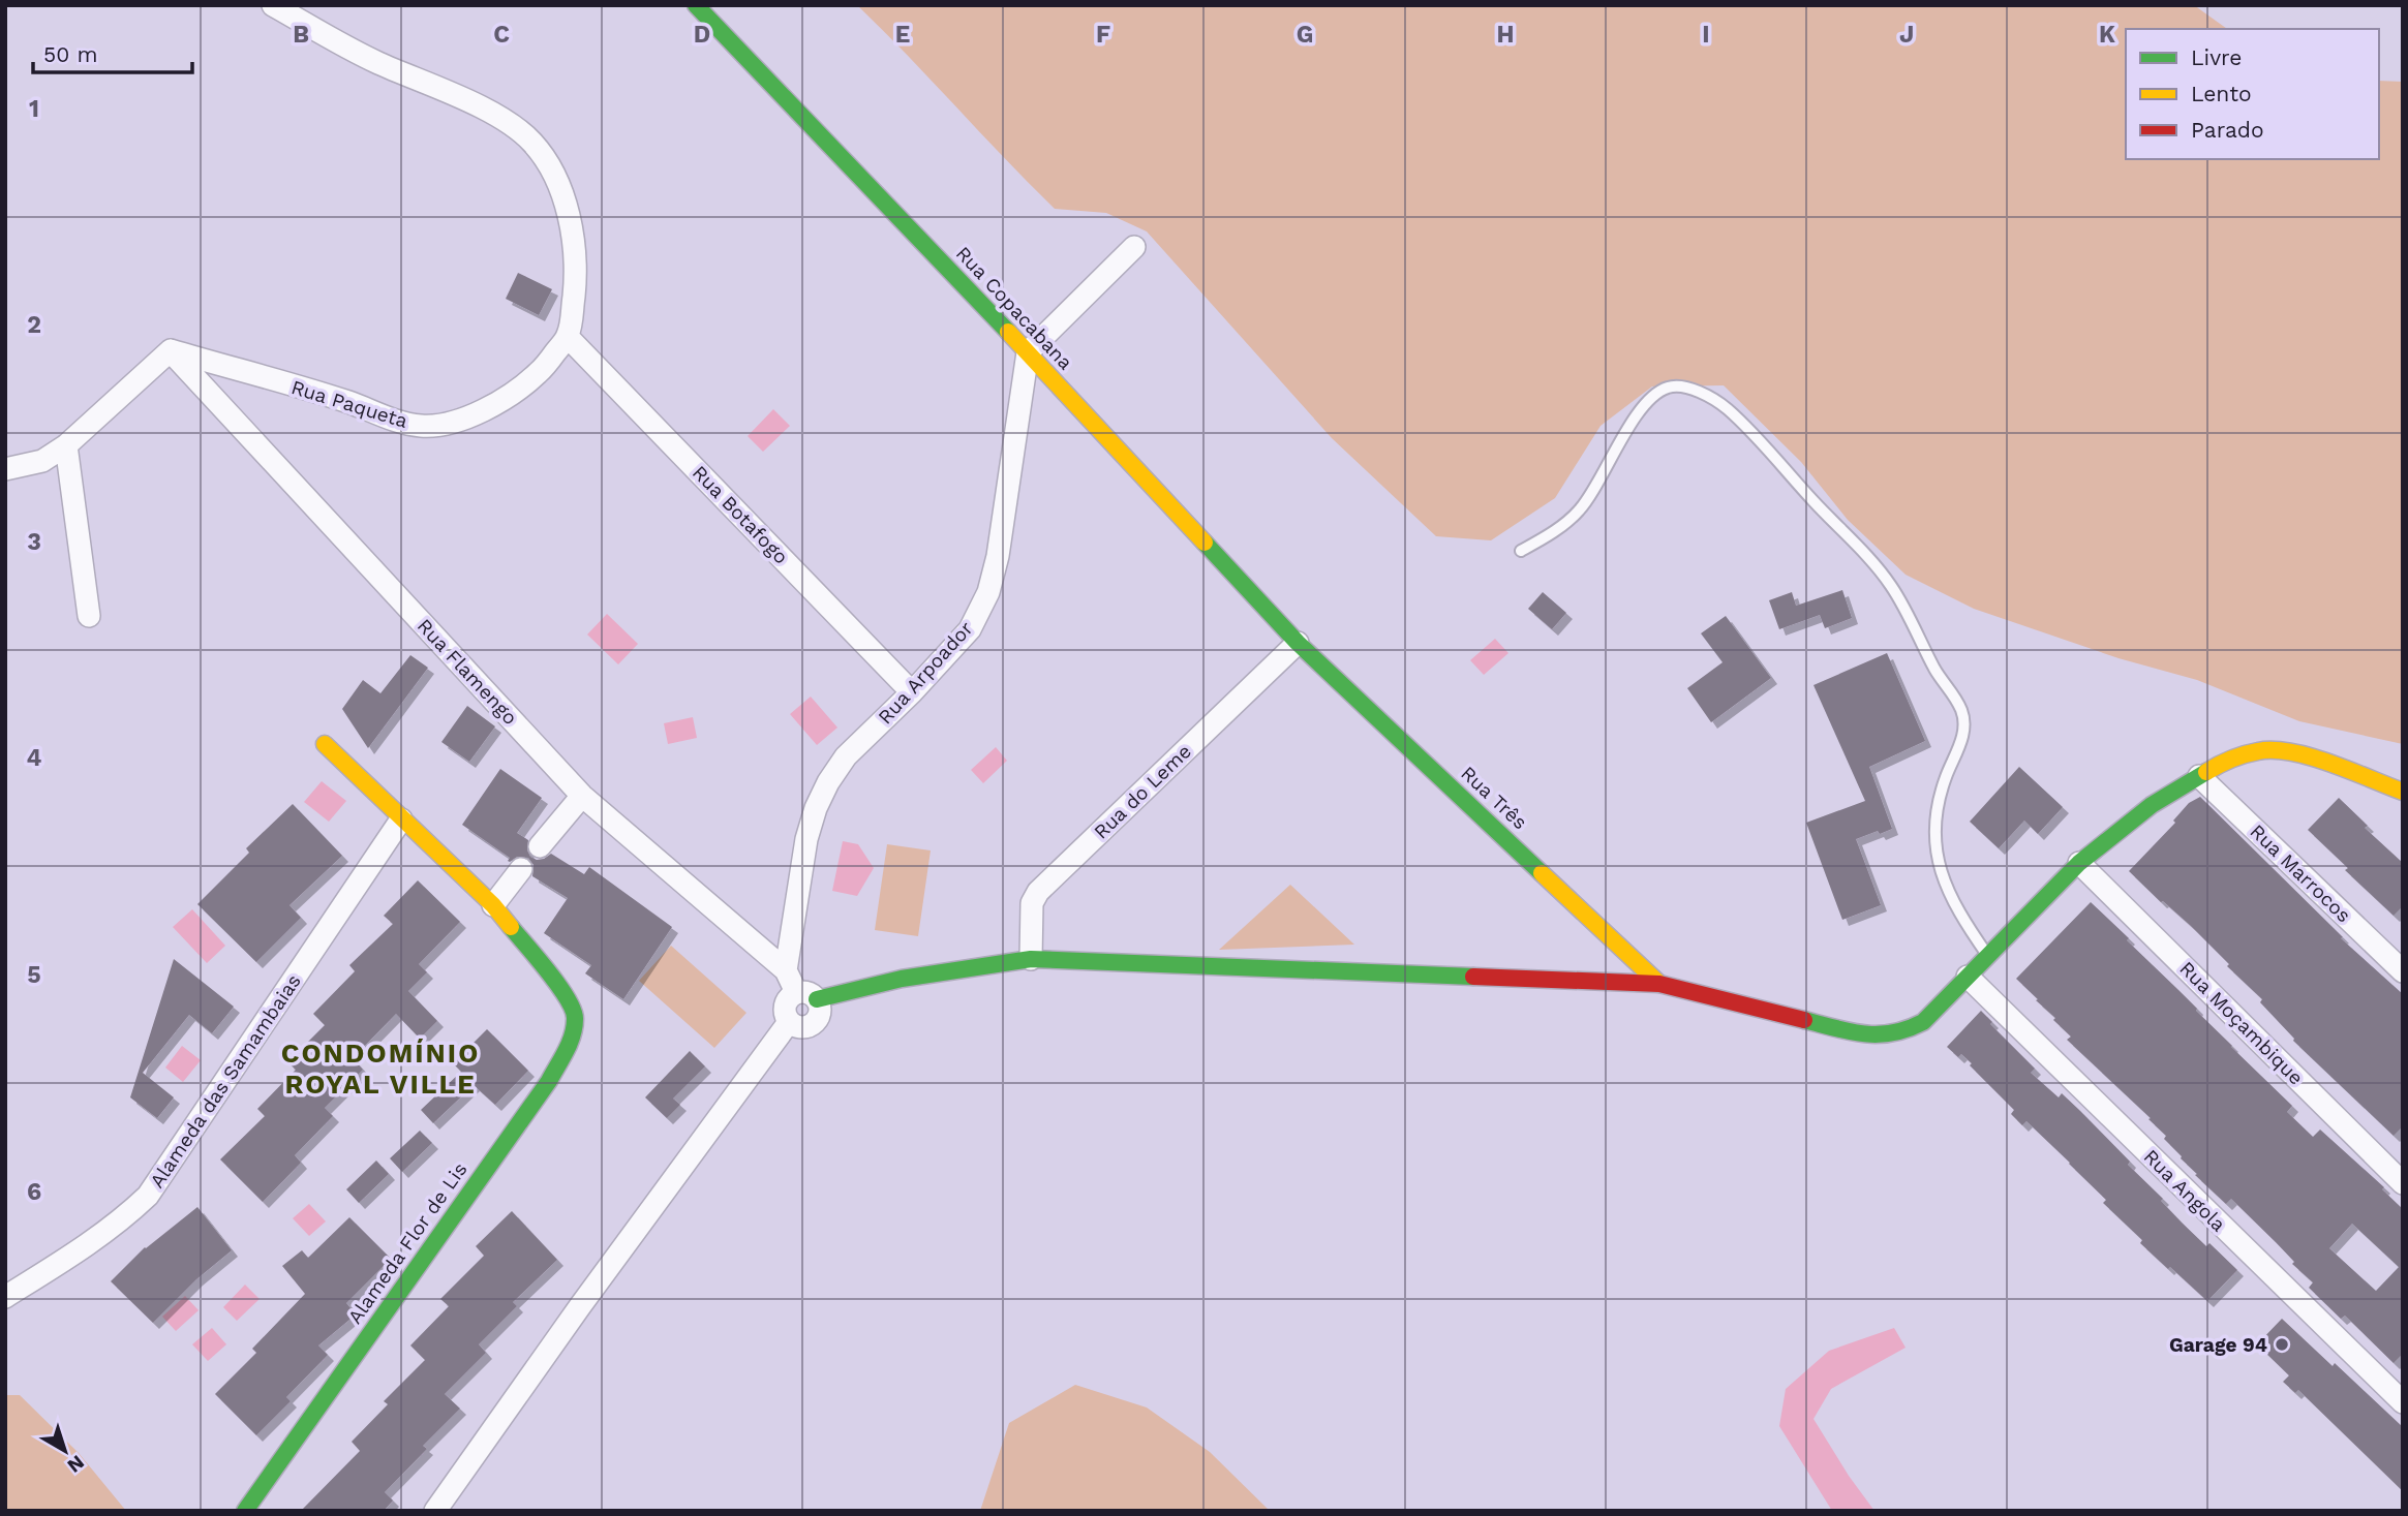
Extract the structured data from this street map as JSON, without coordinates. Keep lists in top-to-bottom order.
{
  "streets": {
    "street": [
      "Rua Copacabana",
      "Rua Paqueta",
      "Rua Botafogo",
      "Rua Flamengo",
      "Rua Arpoador",
      "Rua do Leme",
      "Rua Três",
      "Rua Marrocos",
      "Rua Moçambique",
      "Alameda das Samambaias",
      "Rua Angola",
      "Alameda Flor de Lis"
    ]
  },
  "crossings": [
    ["Rua Copacabana", "Rua Arpoador"],
    ["Rua Copacabana", "Rua do Leme"],
    ["Rua Copacabana", "Rua Três"],
    ["Rua Paqueta", "Rua Botafogo"],
    ["Rua Paqueta", "Rua Flamengo"],
    ["Rua Botafogo", "Rua Arpoador"],
    ["Rua Flamengo", "Rua Arpoador"],
    ["Rua do Leme", "Rua Três"]
  ],
  "districts": ["CONDOMÍNIO ROYAL VILLE"],
  "places": ["Garage 94"],
  "legend": ["Livre", "Lento", "Parado"],
  "scale_bar": "50 m",
  "north": "bottom right",
  "grid": {
    "columns": [
      "B",
      "C",
      "D",
      "E",
      "F",
      "G",
      "H",
      "I",
      "J",
      "K"
    ],
    "rows": [
      "1",
      "2",
      "3",
      "4",
      "5",
      "6"
    ]
  }
}
